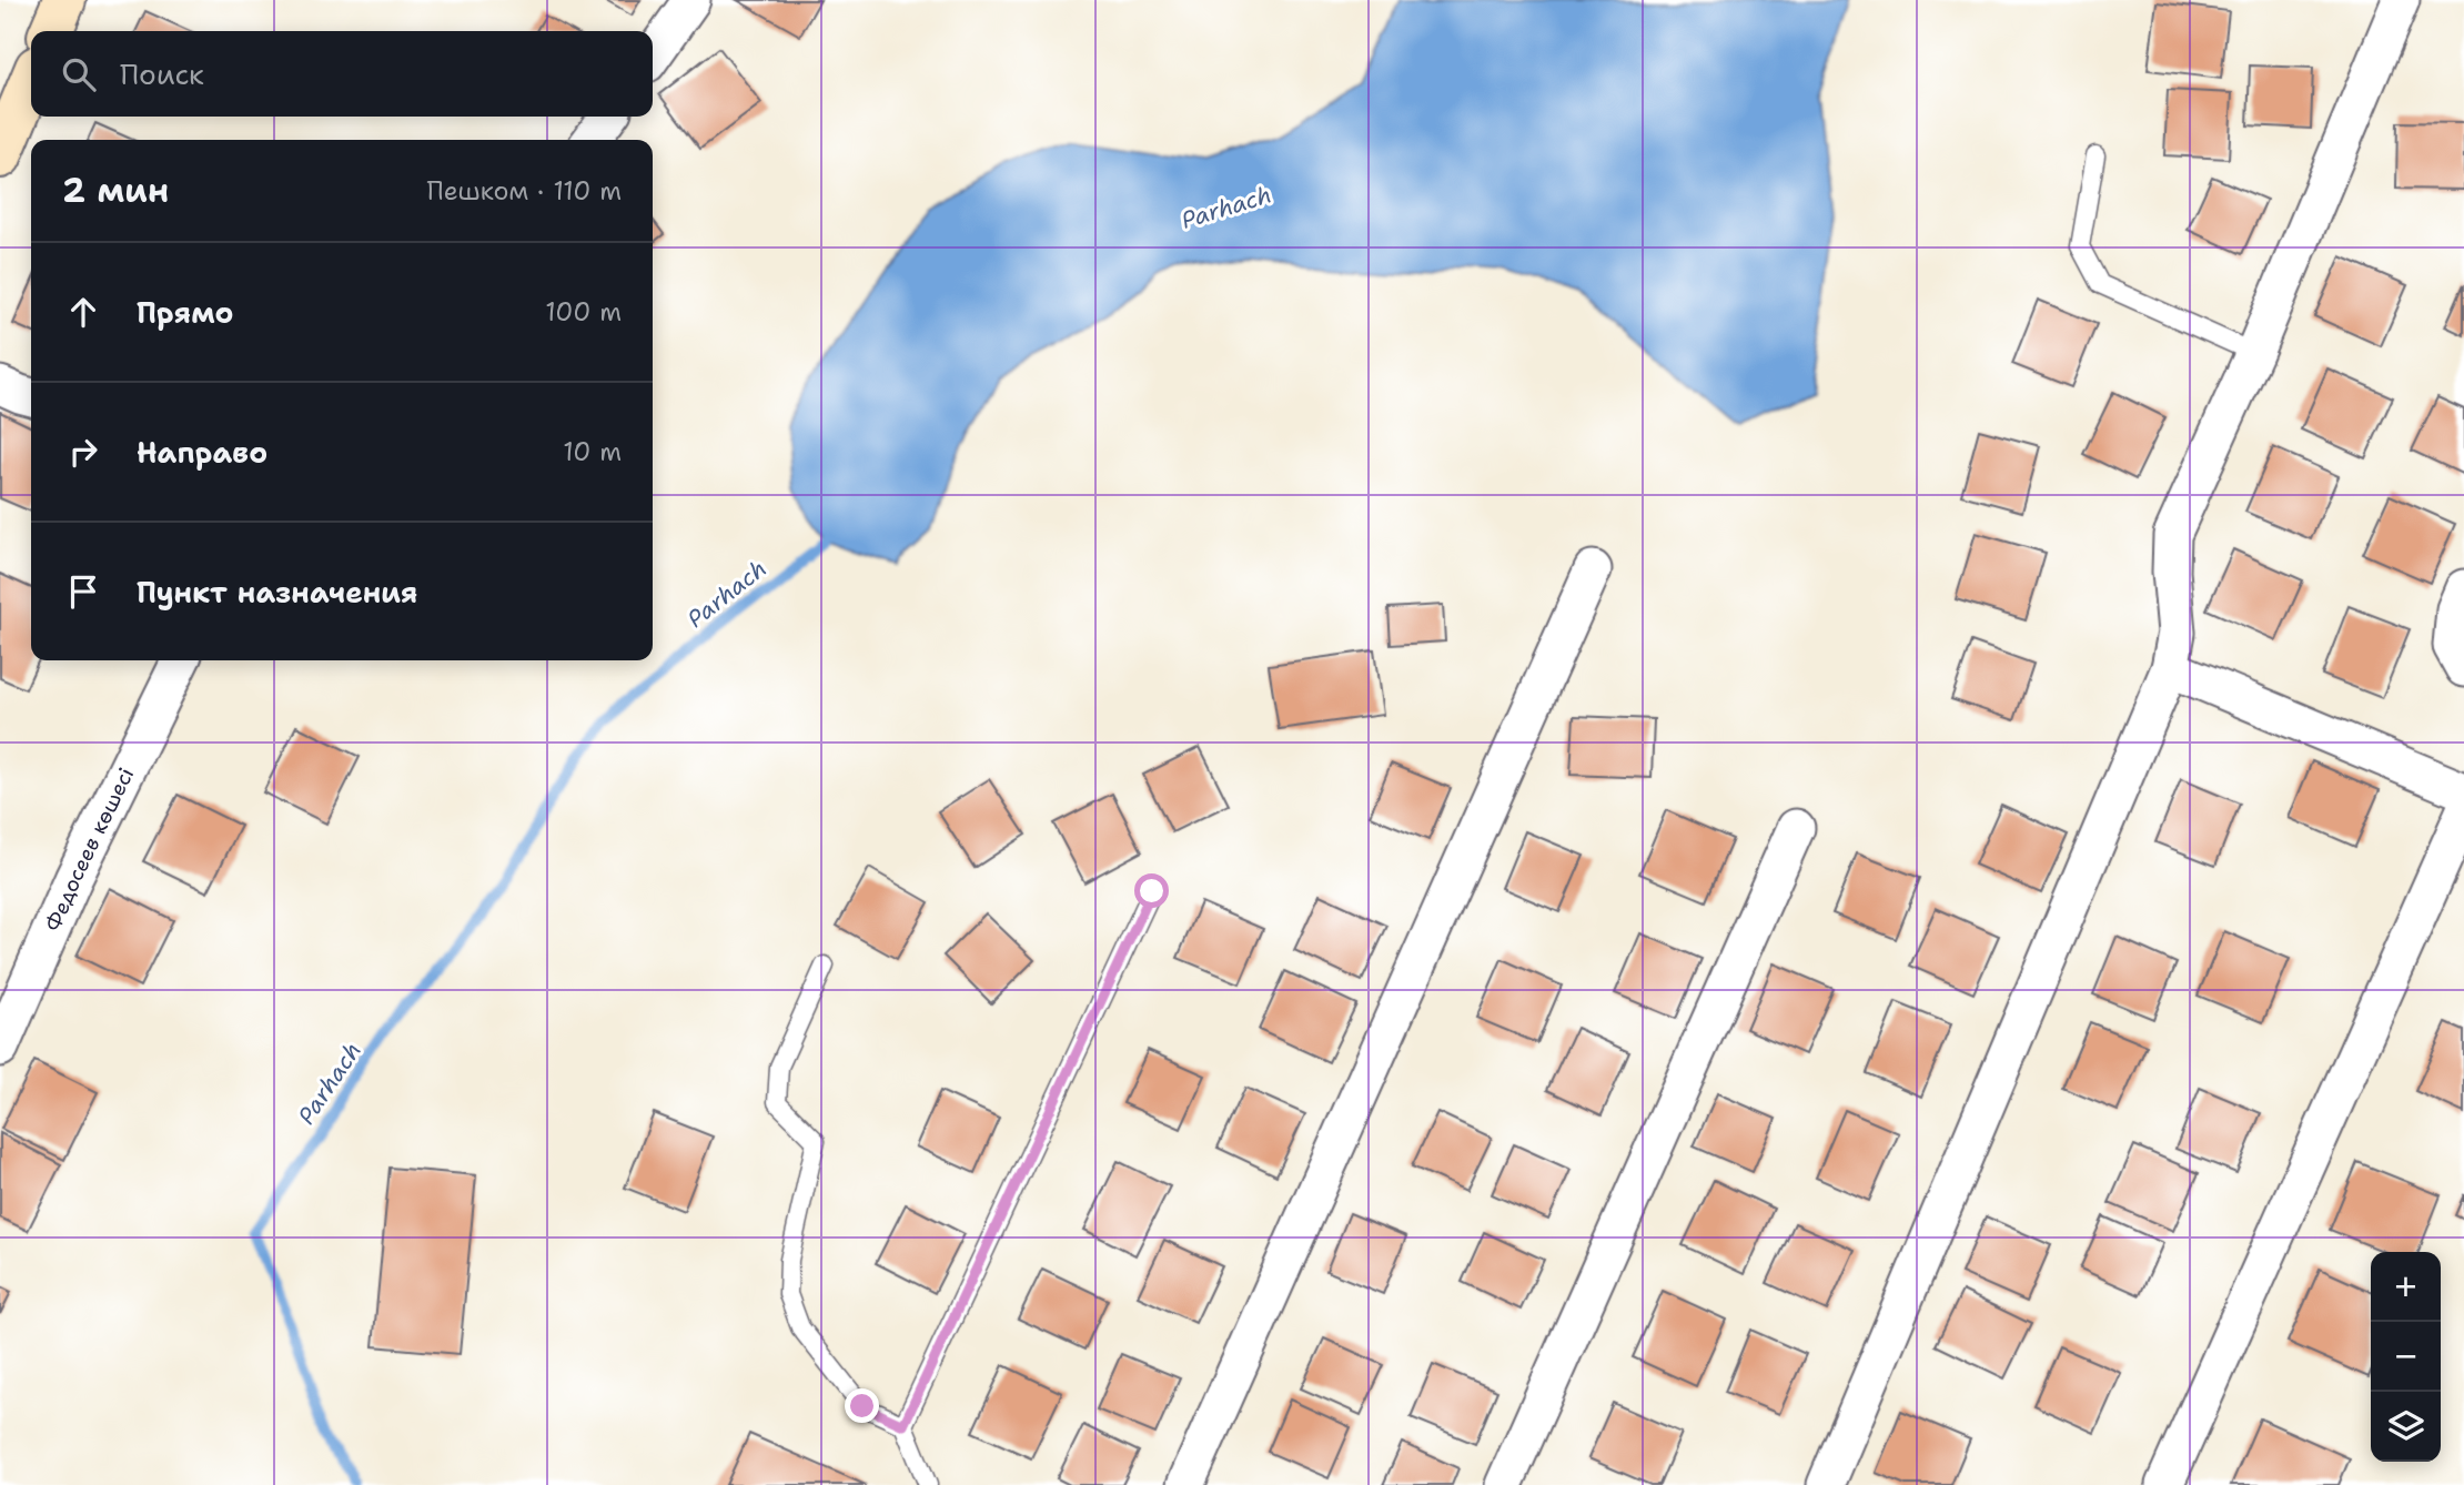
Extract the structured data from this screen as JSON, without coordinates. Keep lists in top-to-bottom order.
{
  "streets": {
    "street": ["Федосеев көшесі"]
  },
  "water": ["Parhach"],
  "page": {
    "search": "Поиск",
    "heading": ["2 мин", "Пешком · 110 m"],
    "list": [
      ["Прямо", "100 m"],
      ["Направо", "10 m"],
      "Пункт назначения"
    ],
    "map_buttons": ["+", "−"]
  }
}
